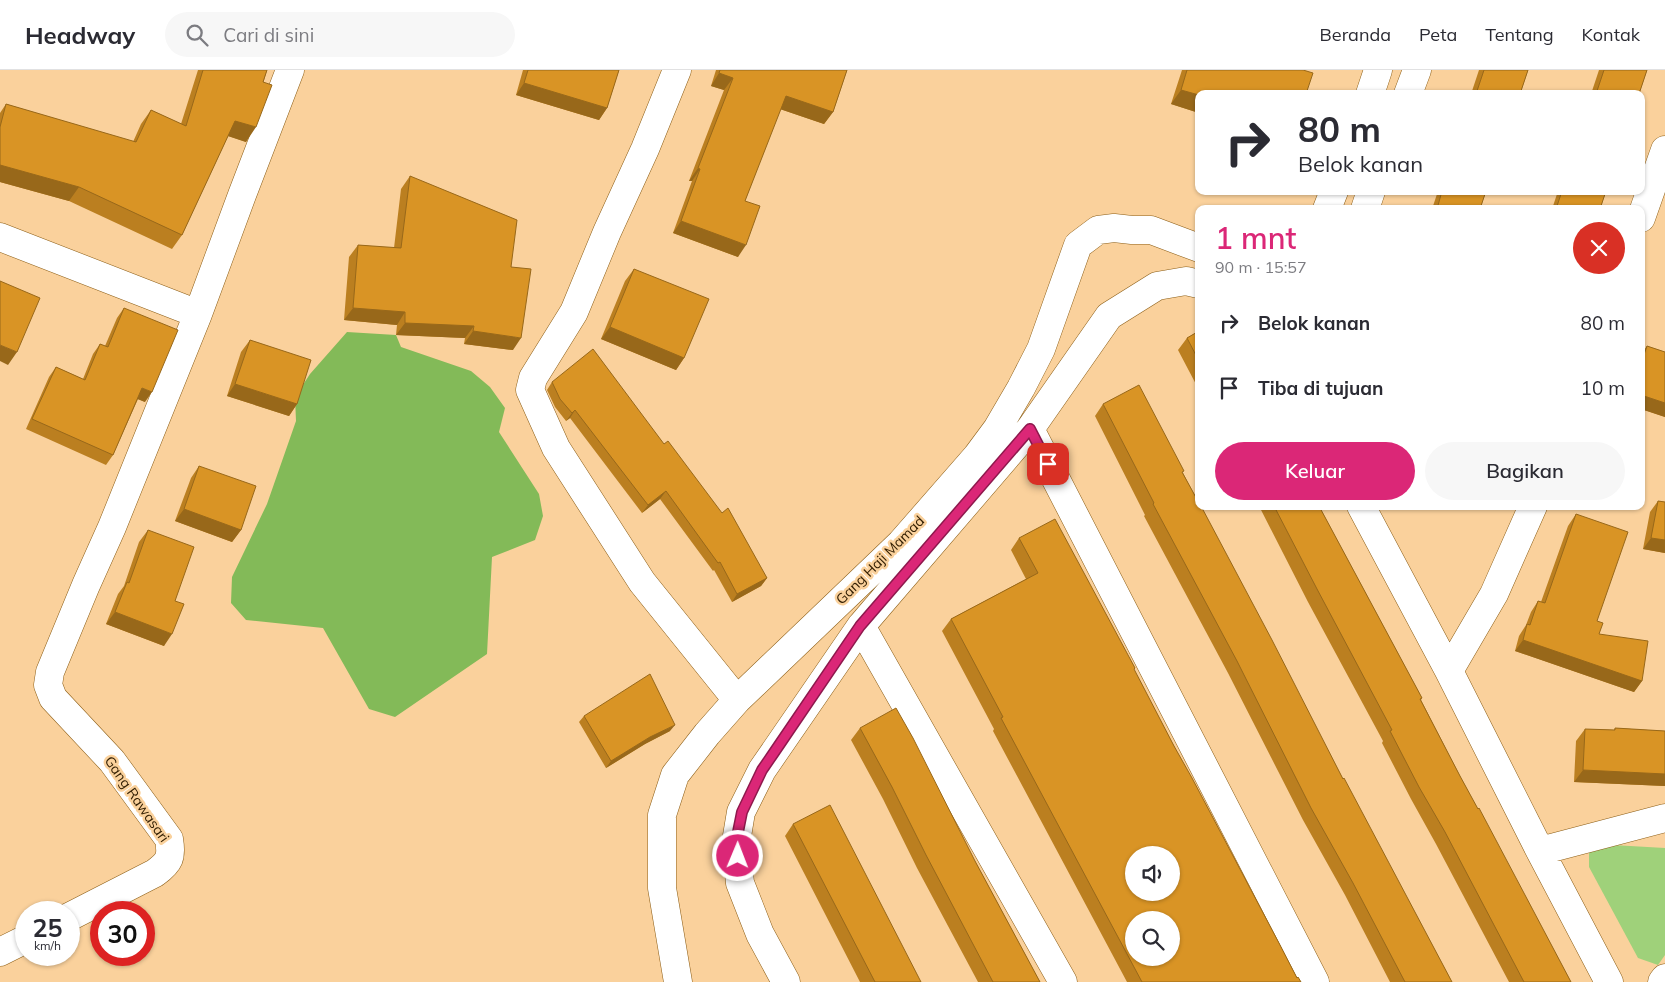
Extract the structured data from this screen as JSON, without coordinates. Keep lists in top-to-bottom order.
{
  "streets": {
    "street": ["Gang Haji Mamad", "Gang Rawasari"]
  },
  "page": {
    "header": "Headway",
    "search": "Cari di sini",
    "nav": [
      "Beranda",
      "Peta",
      "Tentang",
      "Kontak"
    ],
    "turn": ["80 m", "Belok kanan"],
    "heading": ["1 mnt", "90 m · 15:57"],
    "list": [
      {
        "name": "Belok kanan",
        "value": "80 m"
      },
      {
        "name": "Tiba di tujuan",
        "value": "10 m"
      }
    ],
    "buttons": ["Keluar", "Bagikan"],
    "speed": "25 km/h",
    "limit": "30"
  }
}
